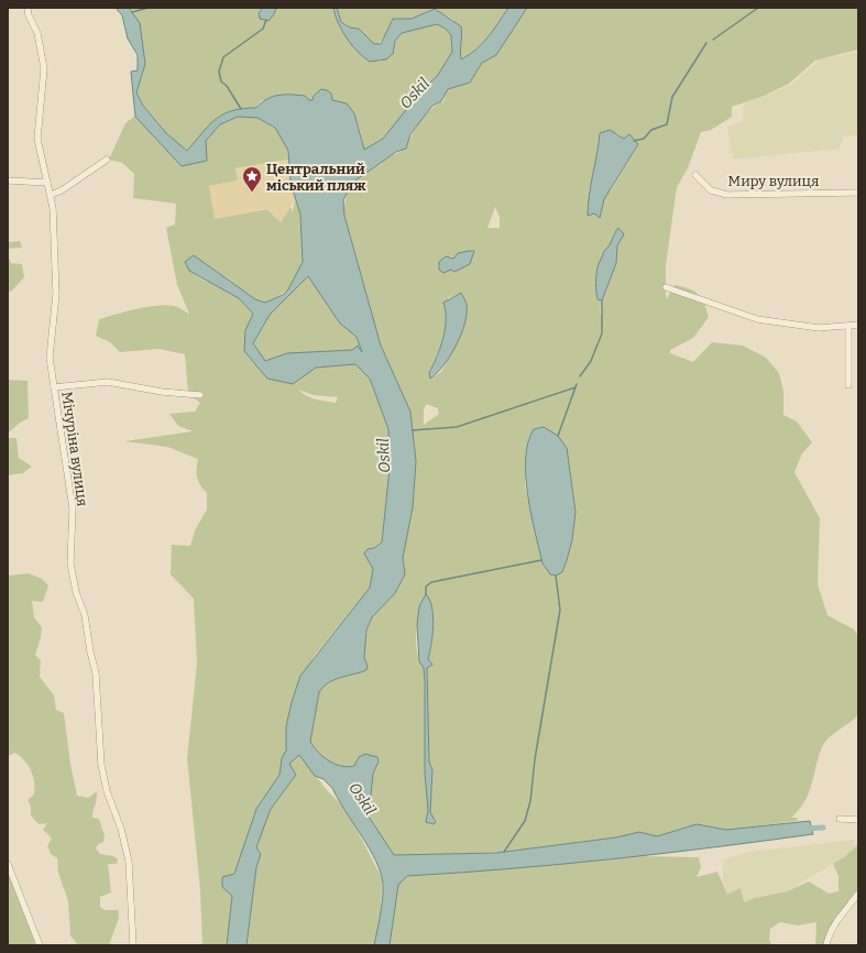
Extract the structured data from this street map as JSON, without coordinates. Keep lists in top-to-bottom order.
{
  "streets": {
    "street": ["Миру вулиця", "Мічуріна вулиця"]
  },
  "water": ["Oskil"],
  "places": {
    "place": ["Центральний міський пляж"]
  }
}
